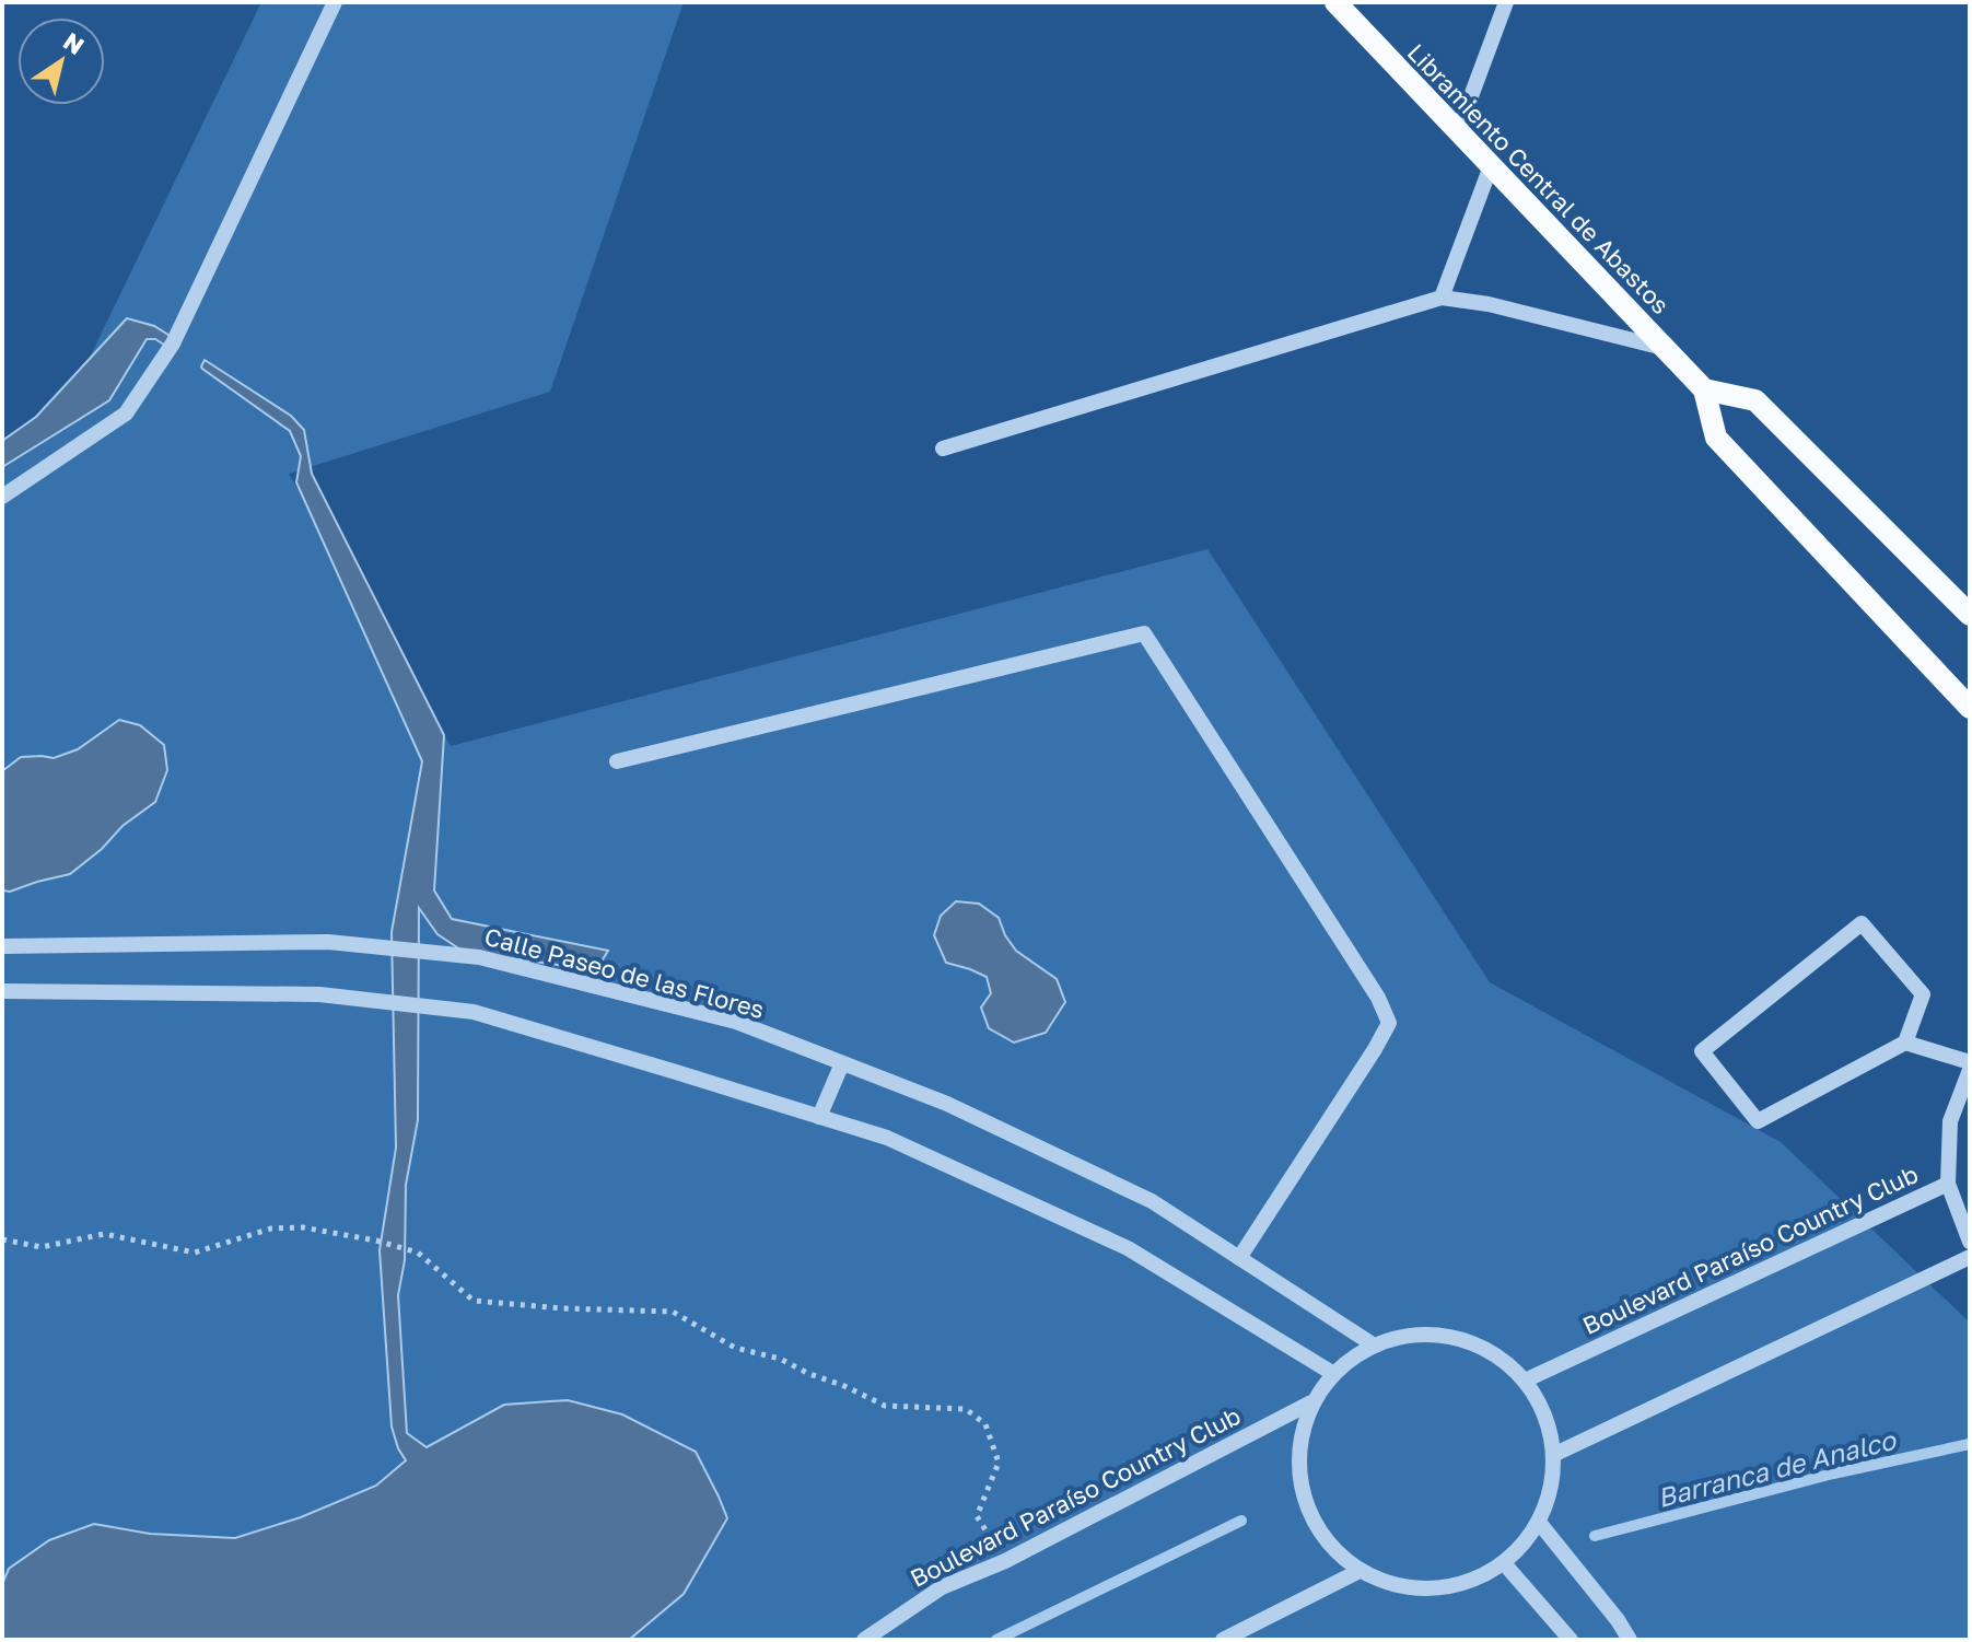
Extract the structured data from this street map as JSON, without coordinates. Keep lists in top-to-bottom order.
{
  "streets": {
    "main road": ["Libramiento Central de Abastos"],
    "street": ["Calle Paseo de las Flores", "Boulevard Paraíso Country Club"]
  },
  "crossings": [
    ["Calle Paseo de las Flores", "Boulevard Paraíso Country Club"]
  ],
  "water": ["Barranca de Analco"],
  "north": "top right"
}
